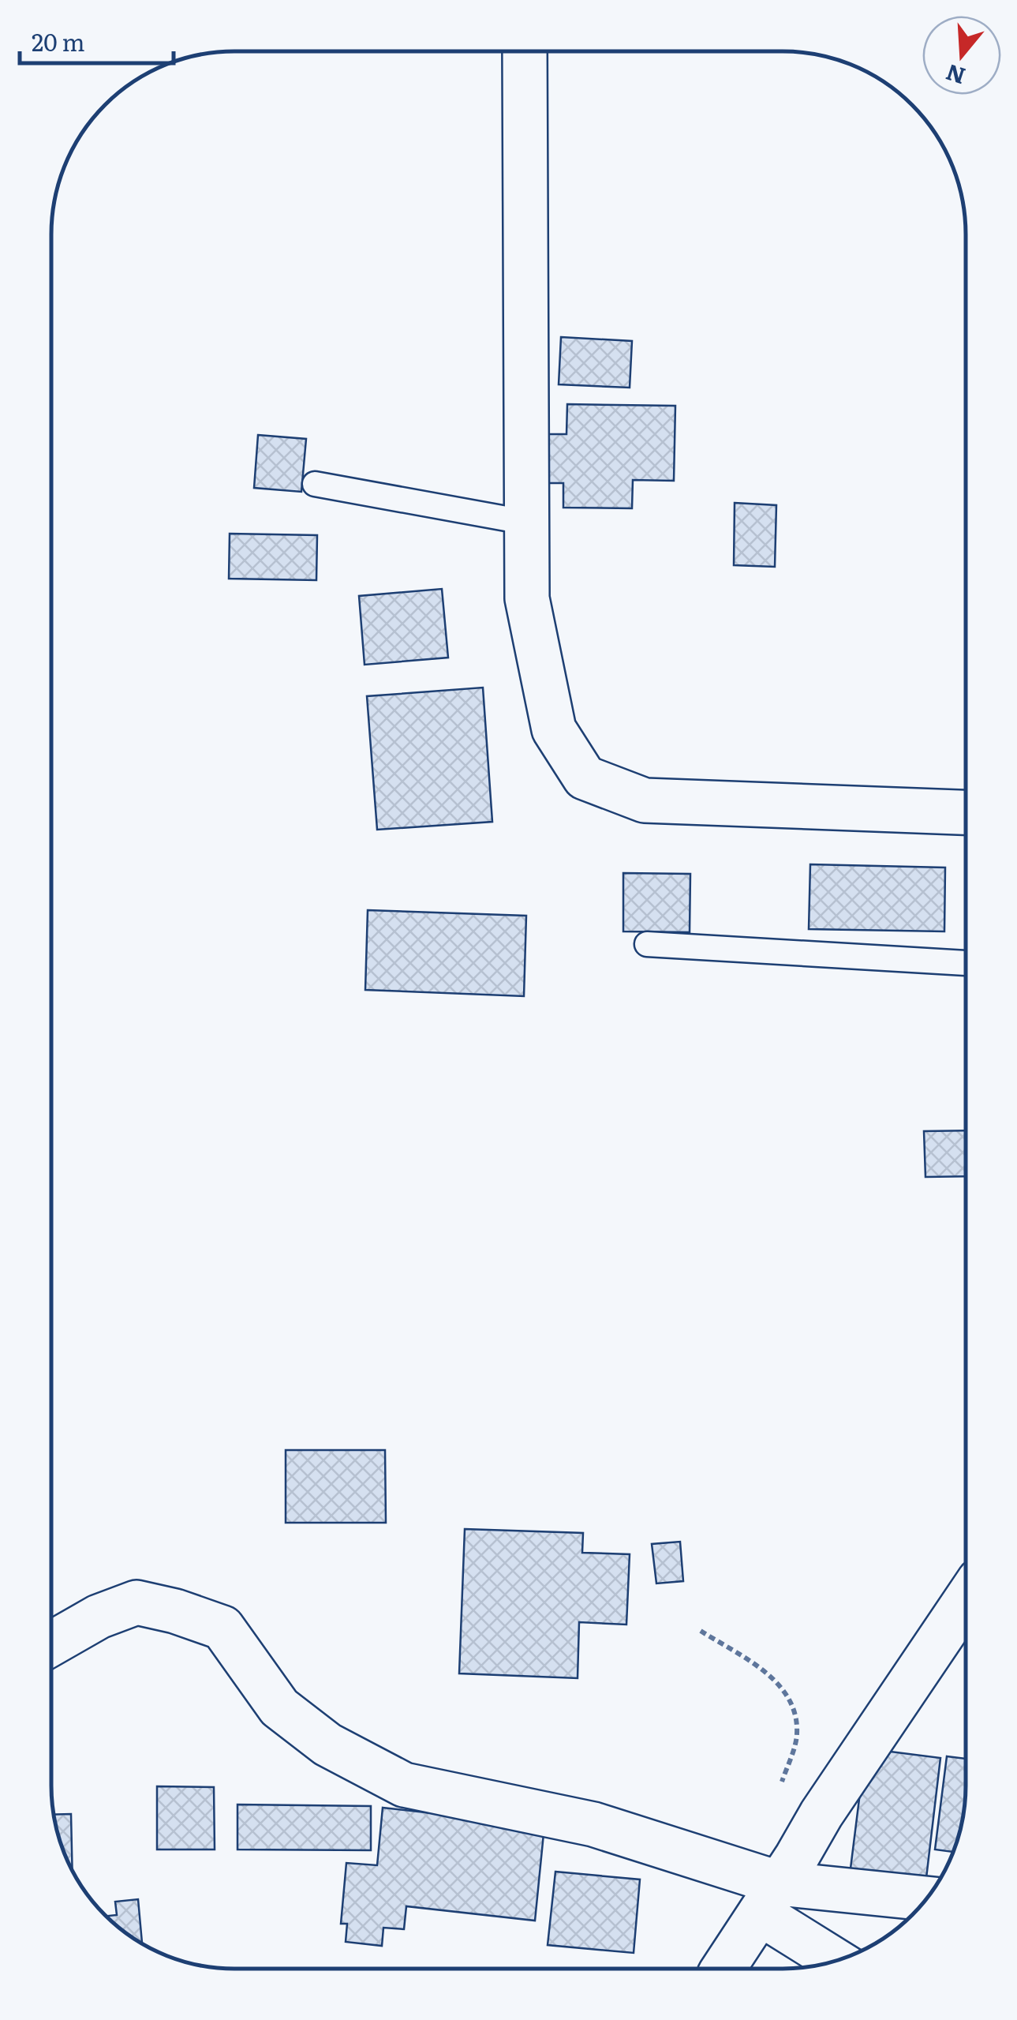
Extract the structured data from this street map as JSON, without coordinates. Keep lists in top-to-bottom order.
{
  "scale_bar": "20 m",
  "north": "bottom"
}
